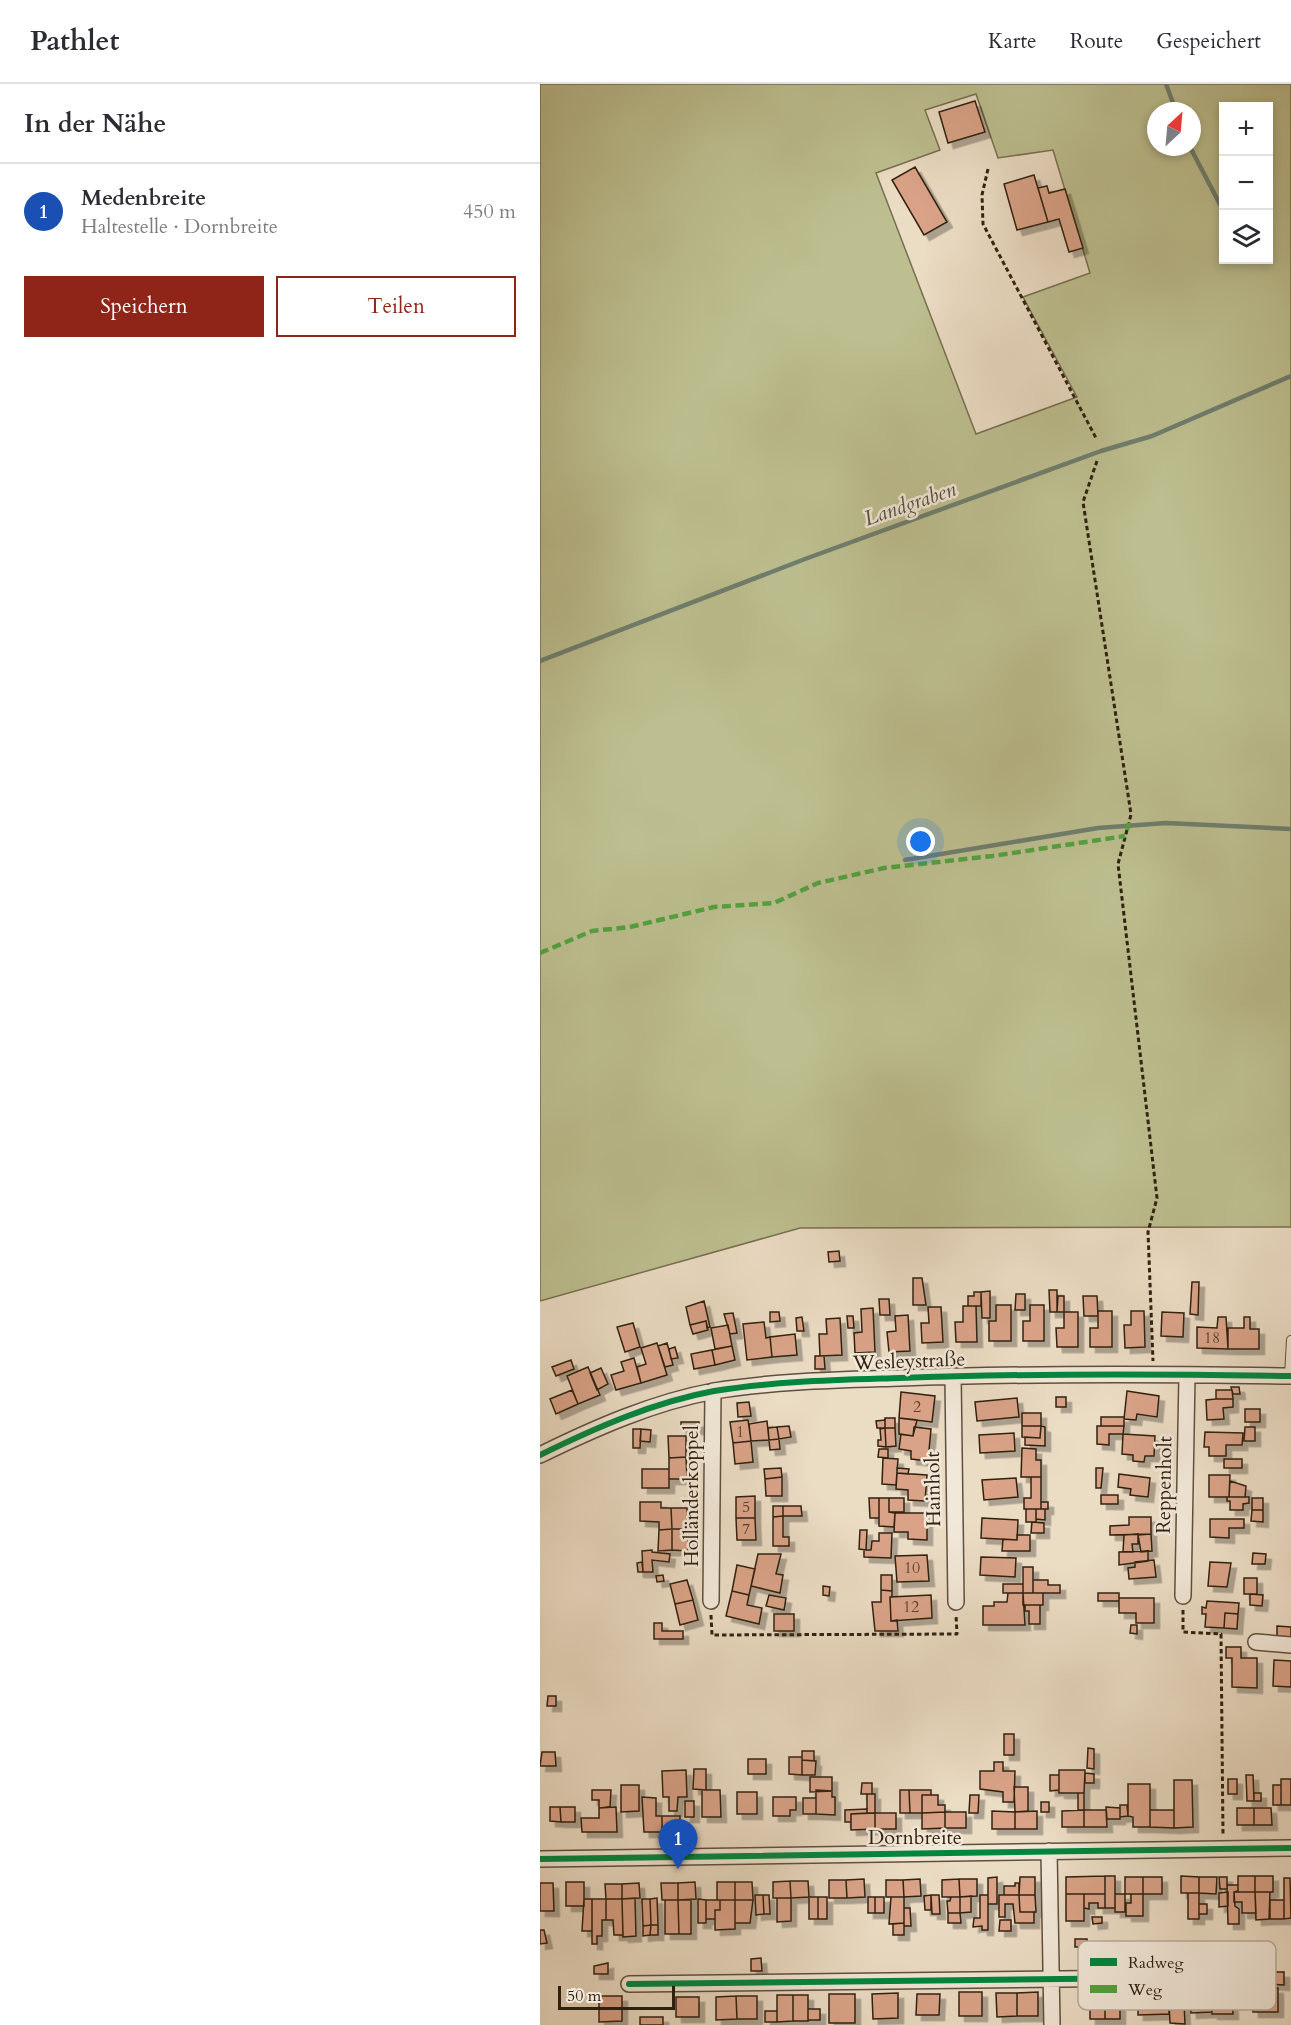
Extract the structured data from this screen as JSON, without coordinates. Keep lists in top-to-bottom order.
{
  "streets": {
    "street": [
      "Wesleystraße",
      "Reppenholt",
      "Hainholt",
      "Holländerkoppel",
      "Dornbreite"
    ]
  },
  "crossings": [
    ["Wesleystraße", "Reppenholt"],
    ["Wesleystraße", "Hainholt"],
    ["Wesleystraße", "Holländerkoppel"]
  ],
  "water": ["Landgraben"],
  "house_numbers": [
    "18",
    "2",
    "1",
    "5",
    "7",
    "10",
    "12"
  ],
  "legend": ["Radweg", "Weg"],
  "scale_bar": "50 m",
  "north": "top right",
  "page": {
    "header": "Pathlet",
    "nav": ["Karte", "Route", "Gespeichert"],
    "heading": "In der Nähe",
    "map_buttons": ["+", "−"],
    "list": [
      {
        "mark": "1",
        "name": "Medenbreite",
        "note": "Haltestelle · Dornbreite",
        "value": "450 m"
      }
    ],
    "buttons": ["Speichern", "Teilen"],
    "pins": "1",
    "scale": "50 m"
  }
}
